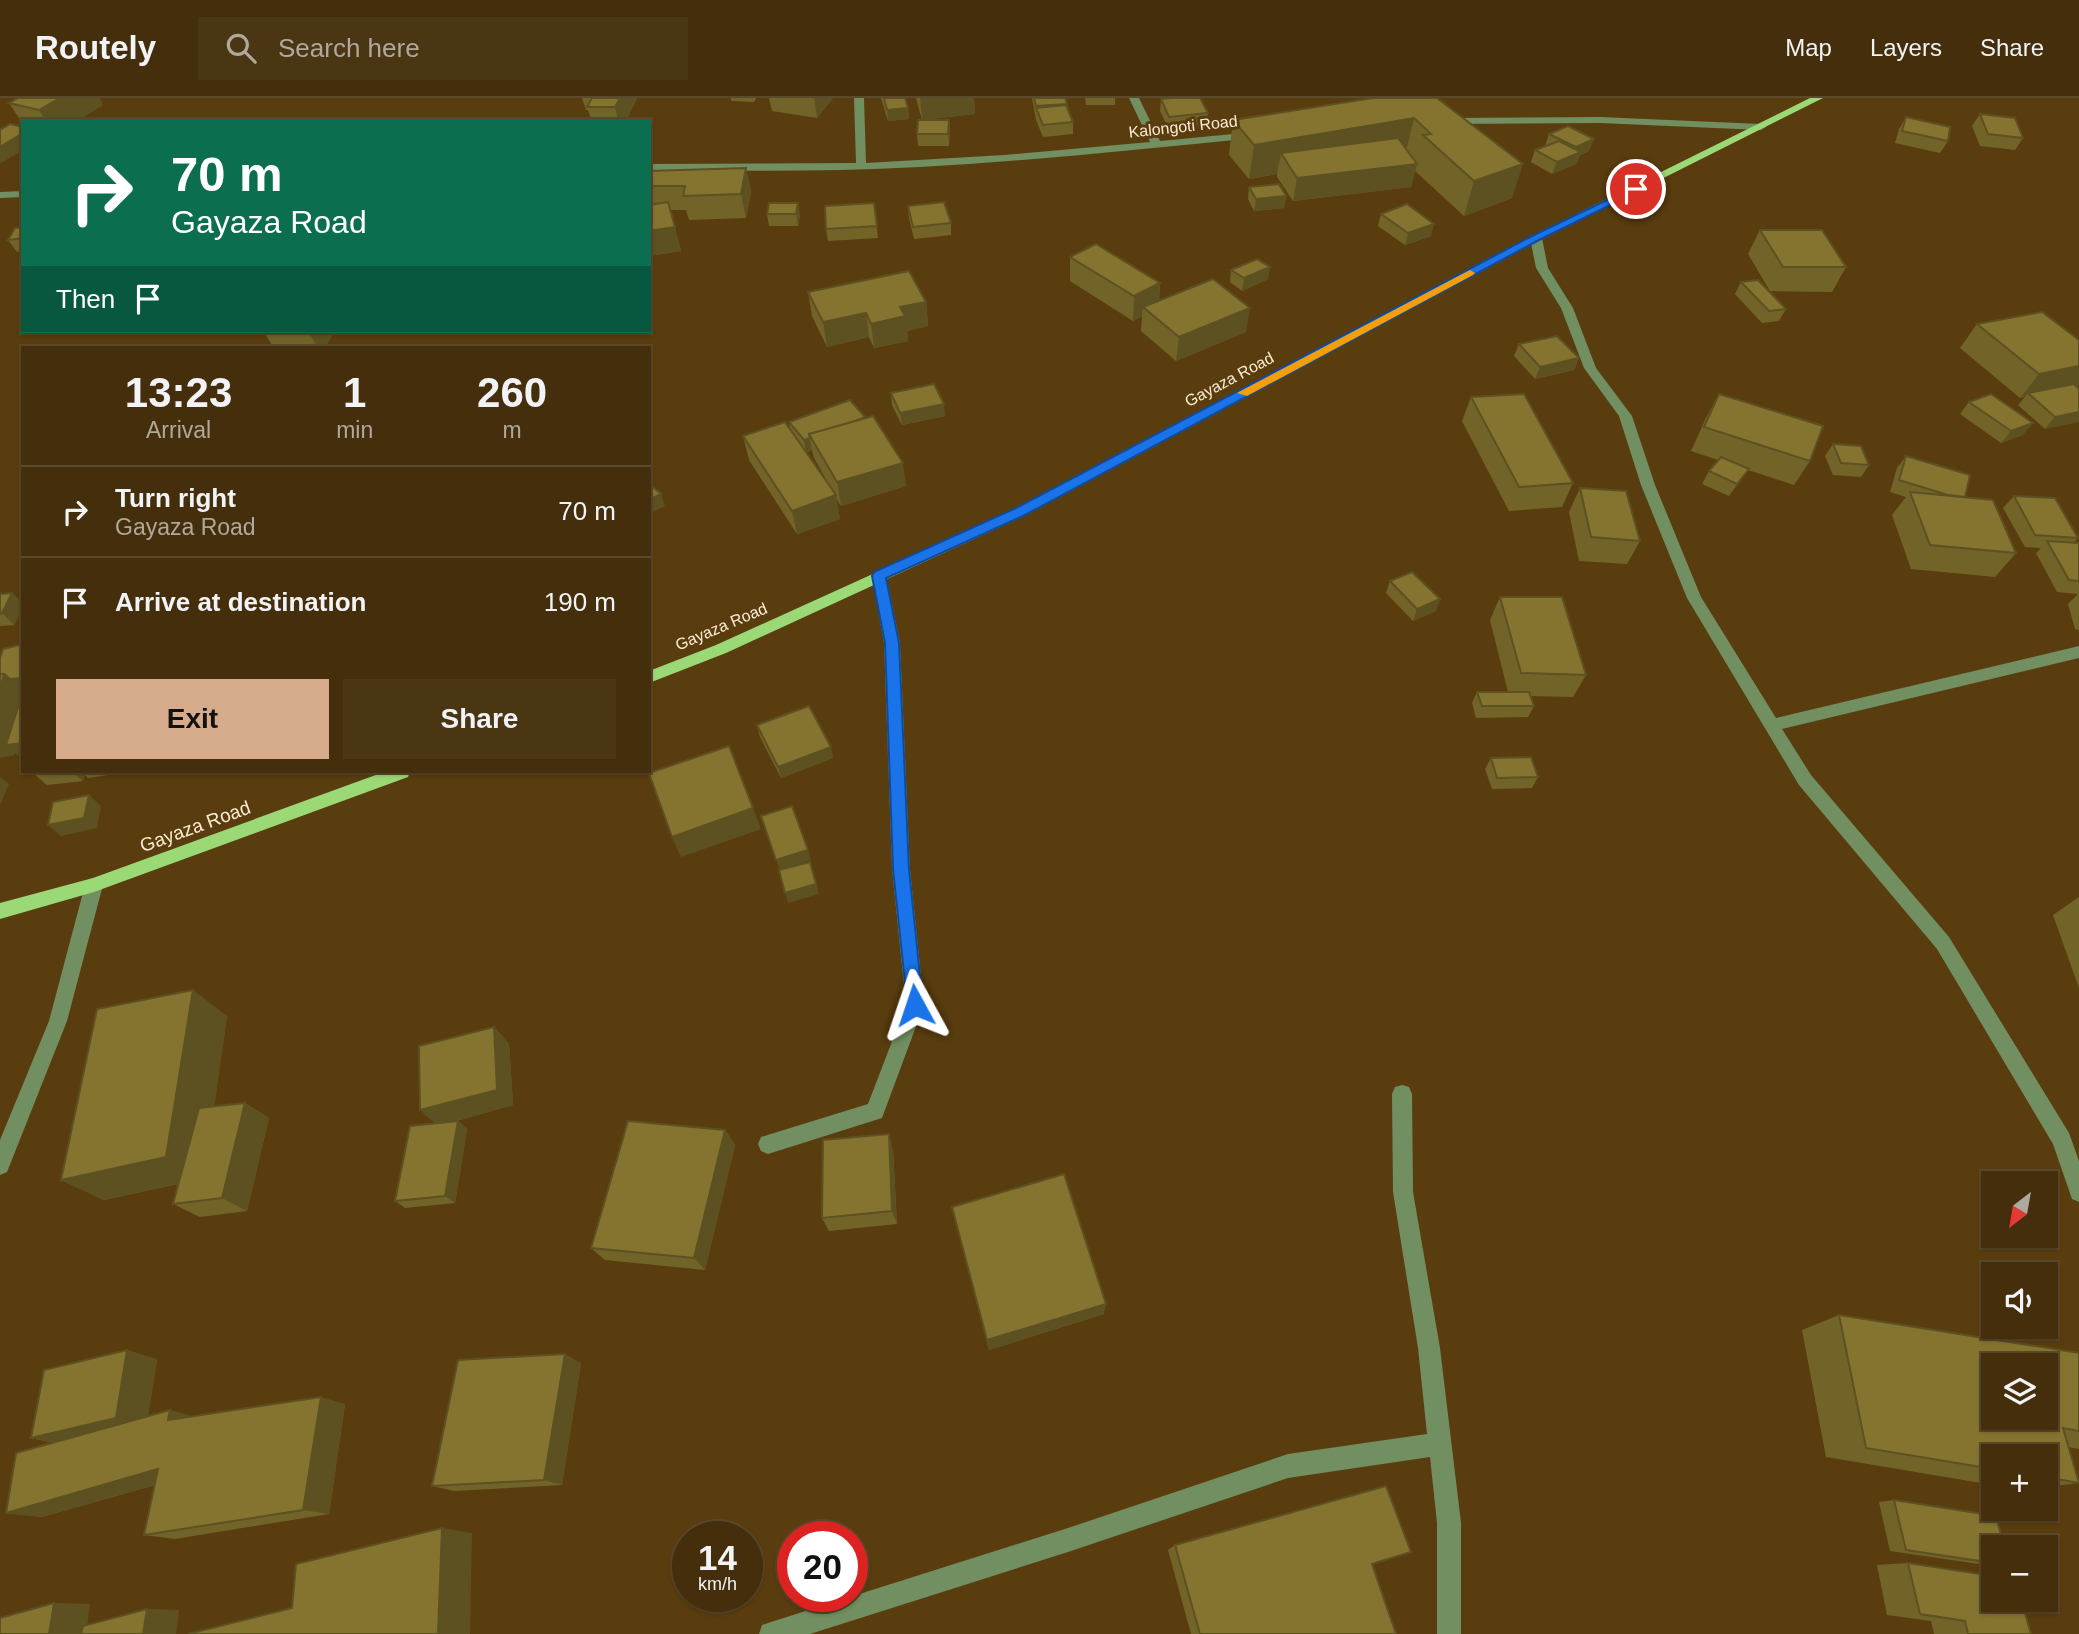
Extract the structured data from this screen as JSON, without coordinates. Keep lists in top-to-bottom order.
{
  "streets": {
    "main road": ["Gayaza Road"],
    "street": ["Kalongoti Road"]
  },
  "north": "bottom left",
  "page": {
    "header": "Routely",
    "search": "Search here",
    "nav": ["Map", "Layers", "Share"],
    "turn": ["70 m", "Gayaza Road"],
    "then": "Then",
    "eta": [
      "13:23",
      "Arrival",
      "1",
      "min",
      "260",
      "m"
    ],
    "list": [
      {
        "name": "Turn right",
        "note": "Gayaza Road",
        "value": "70 m"
      },
      {
        "name": "Arrive at destination",
        "value": "190 m"
      }
    ],
    "buttons": ["Exit", "Share"],
    "map_buttons": ["+", "−"],
    "speed": "14 km/h",
    "limit": "20"
  }
}
